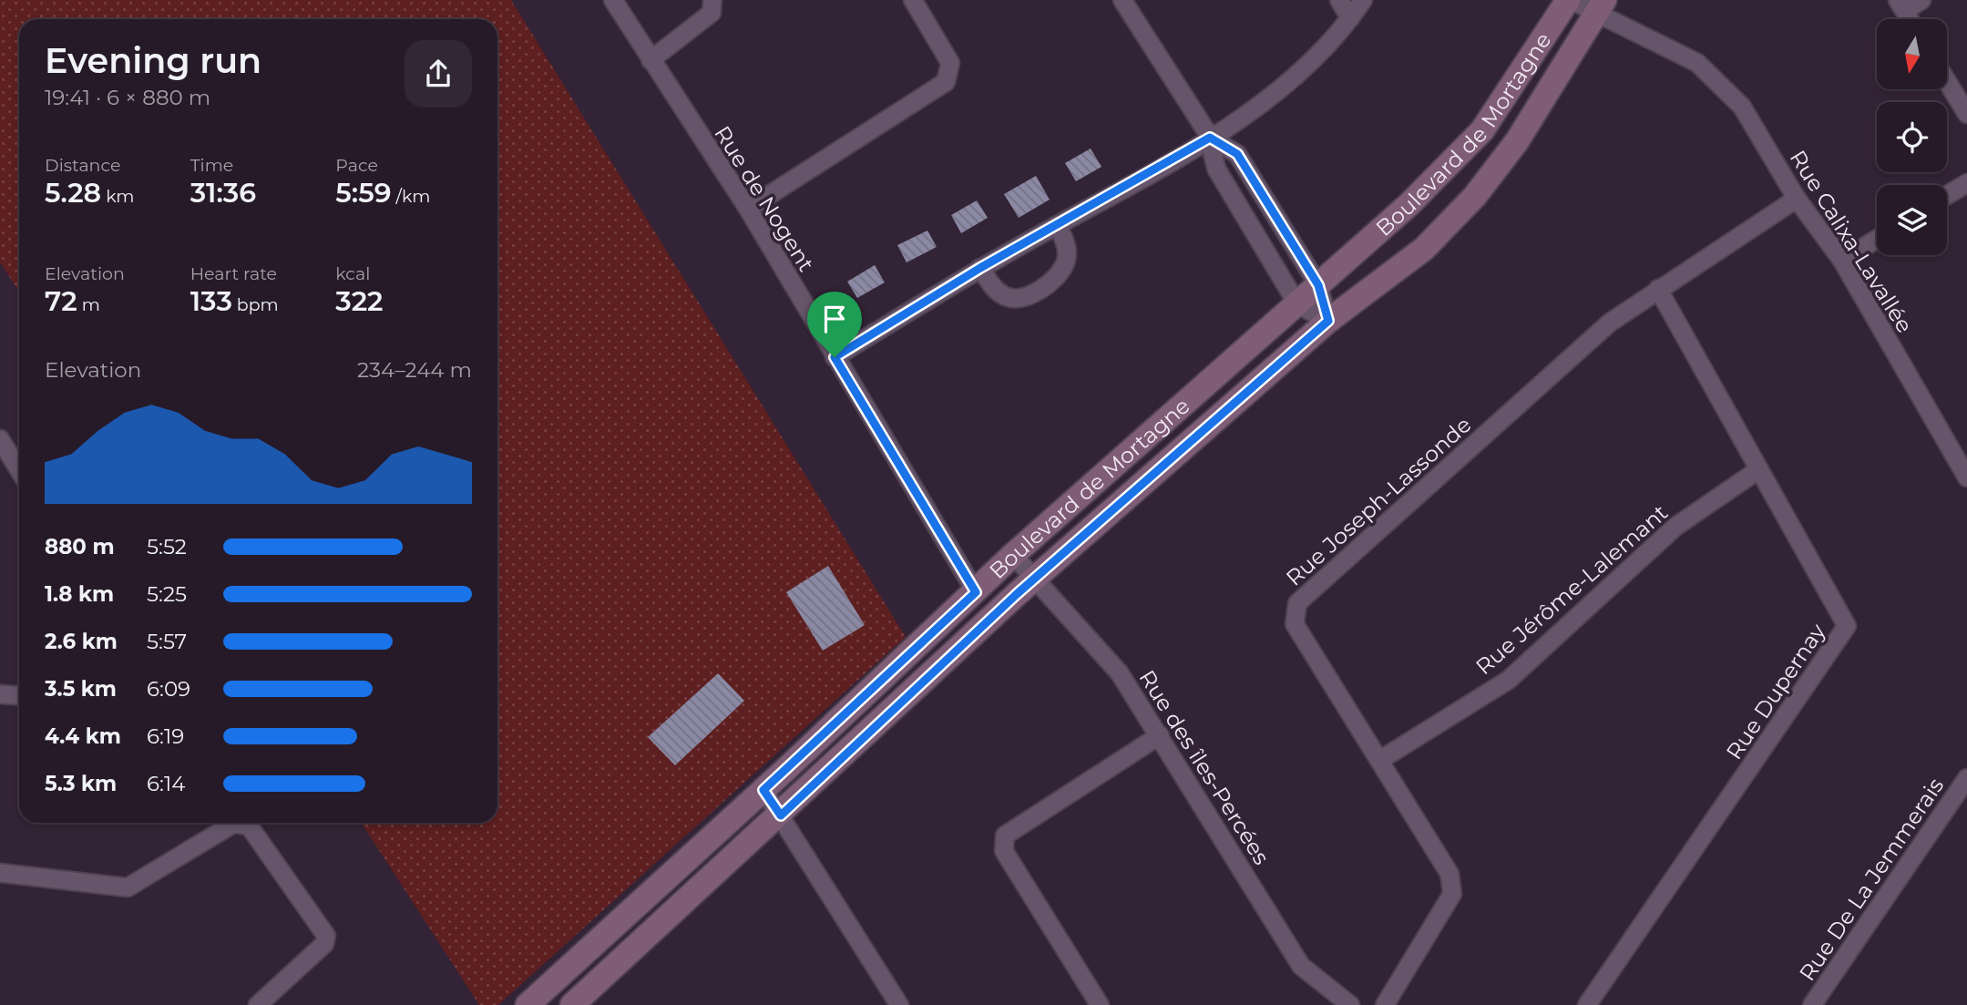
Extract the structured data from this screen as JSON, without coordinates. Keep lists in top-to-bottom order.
{
  "streets": {
    "main road": ["Boulevard de Mortagne"],
    "street": [
      "Rue de Nogent",
      "Rue Calixa-Lavallée",
      "Rue Joseph-Lassonde",
      "Rue Jérôme-Lalemant",
      "Rue Dupernay",
      "Rue des îles-Percées",
      "Rue De La Jemmerais"
    ]
  },
  "crossings": [
    ["Boulevard de Mortagne", "Rue de Nogent"],
    ["Boulevard de Mortagne", "Rue Calixa-Lavallée"],
    ["Boulevard de Mortagne", "Rue des îles-Percées"],
    ["Rue Calixa-Lavallée", "Rue Joseph-Lassonde"],
    ["Rue Joseph-Lassonde", "Rue Jérôme-Lalemant"],
    ["Rue Joseph-Lassonde", "Rue Dupernay"],
    ["Rue Jérôme-Lalemant", "Rue Dupernay"]
  ],
  "north": "bottom",
  "page": {
    "heading": ["Evening run", "19:41 · 6 × 880 m"],
    "stats": [
      ["Distance", "5.28 km"],
      ["Time", "31:36"],
      ["Pace", "5:59 /km"],
      ["Elevation", "72 m"],
      ["Heart rate", "133 bpm"],
      ["kcal", "322"]
    ],
    "chart": ["Elevation", "234–244 m"],
    "list": [
      {
        "name": "880 m",
        "note": "5:52"
      },
      {
        "name": "1.8 km",
        "note": "5:25"
      },
      {
        "name": "2.6 km",
        "note": "5:57"
      },
      {
        "name": "3.5 km",
        "note": "6:09"
      },
      {
        "name": "4.4 km",
        "note": "6:19"
      },
      {
        "name": "5.3 km",
        "note": "6:14"
      }
    ]
  }
}
